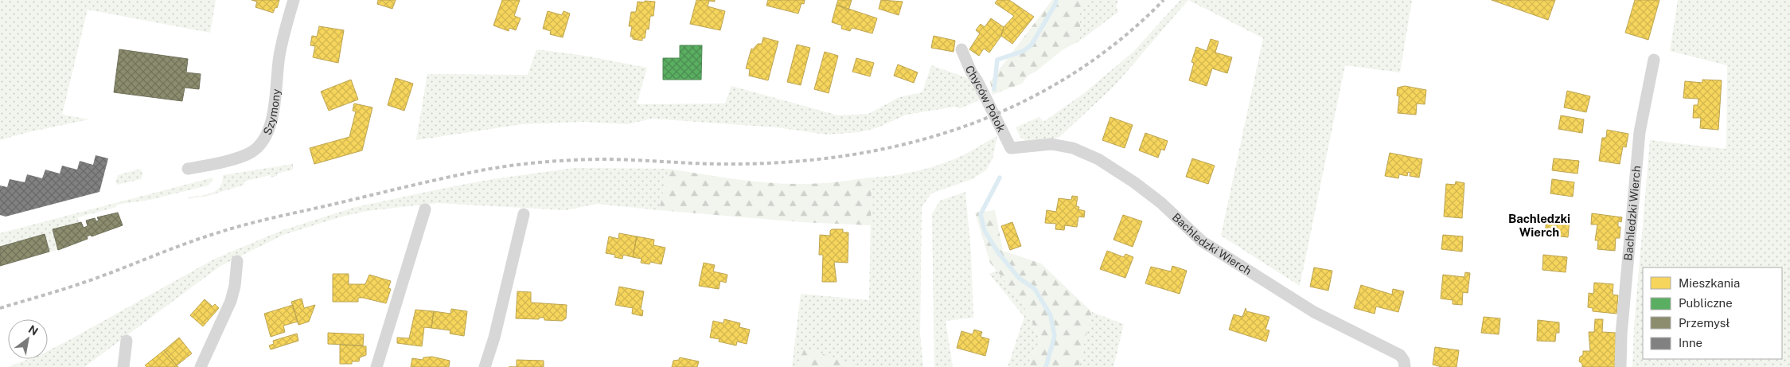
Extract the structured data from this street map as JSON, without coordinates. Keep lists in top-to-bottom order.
{
  "streets": {
    "street": ["Chyców Potok", "Szymony", "Bachledzki Wierch"]
  },
  "crossings": [
    ["Chyców Potok", "Bachledzki Wierch"]
  ],
  "districts": ["Bachledzki Wierch"],
  "legend": [
    "Mieszkania",
    "Publiczne",
    "Przemysł",
    "Inne"
  ],
  "north": "top right"
}
